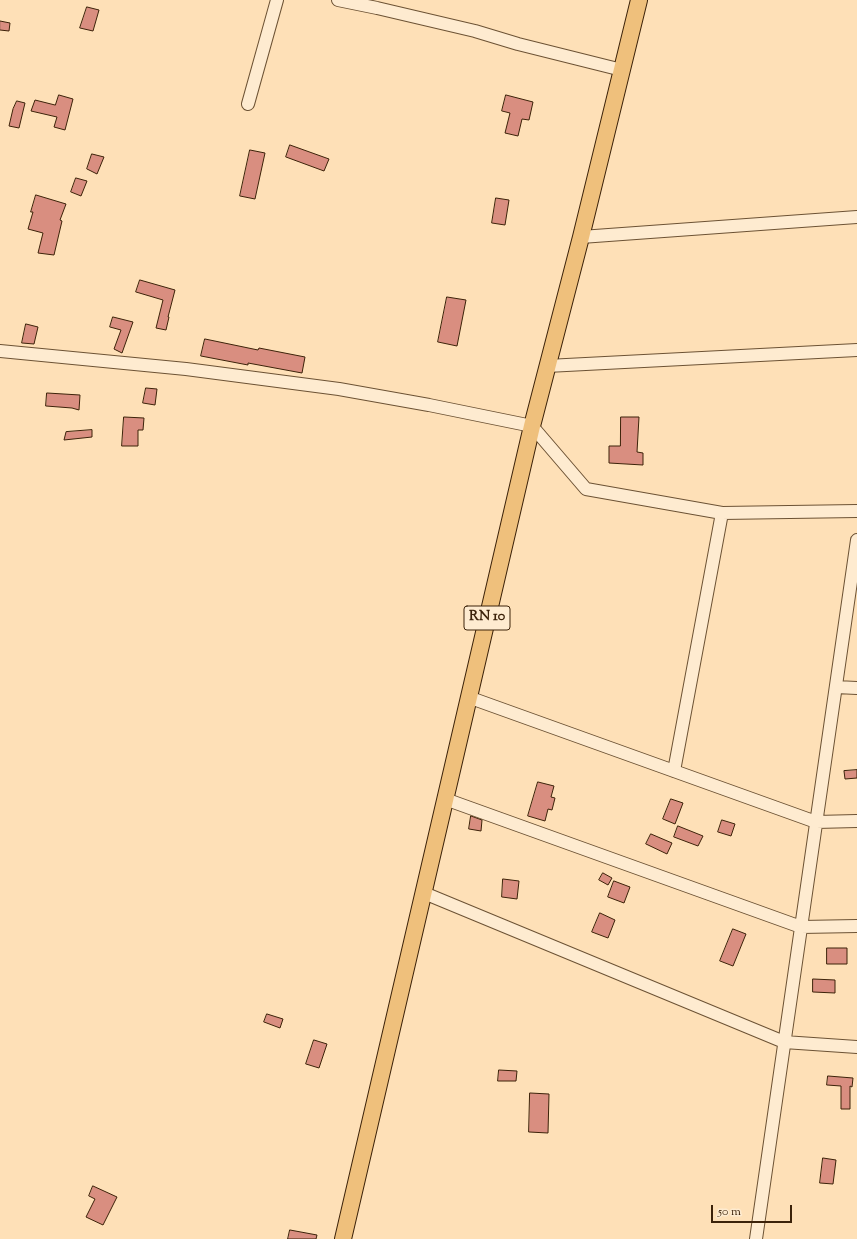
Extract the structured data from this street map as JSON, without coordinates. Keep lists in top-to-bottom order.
{
  "streets": {
    "main road": ["RN 10"]
  },
  "scale_bar": "50 m"
}
